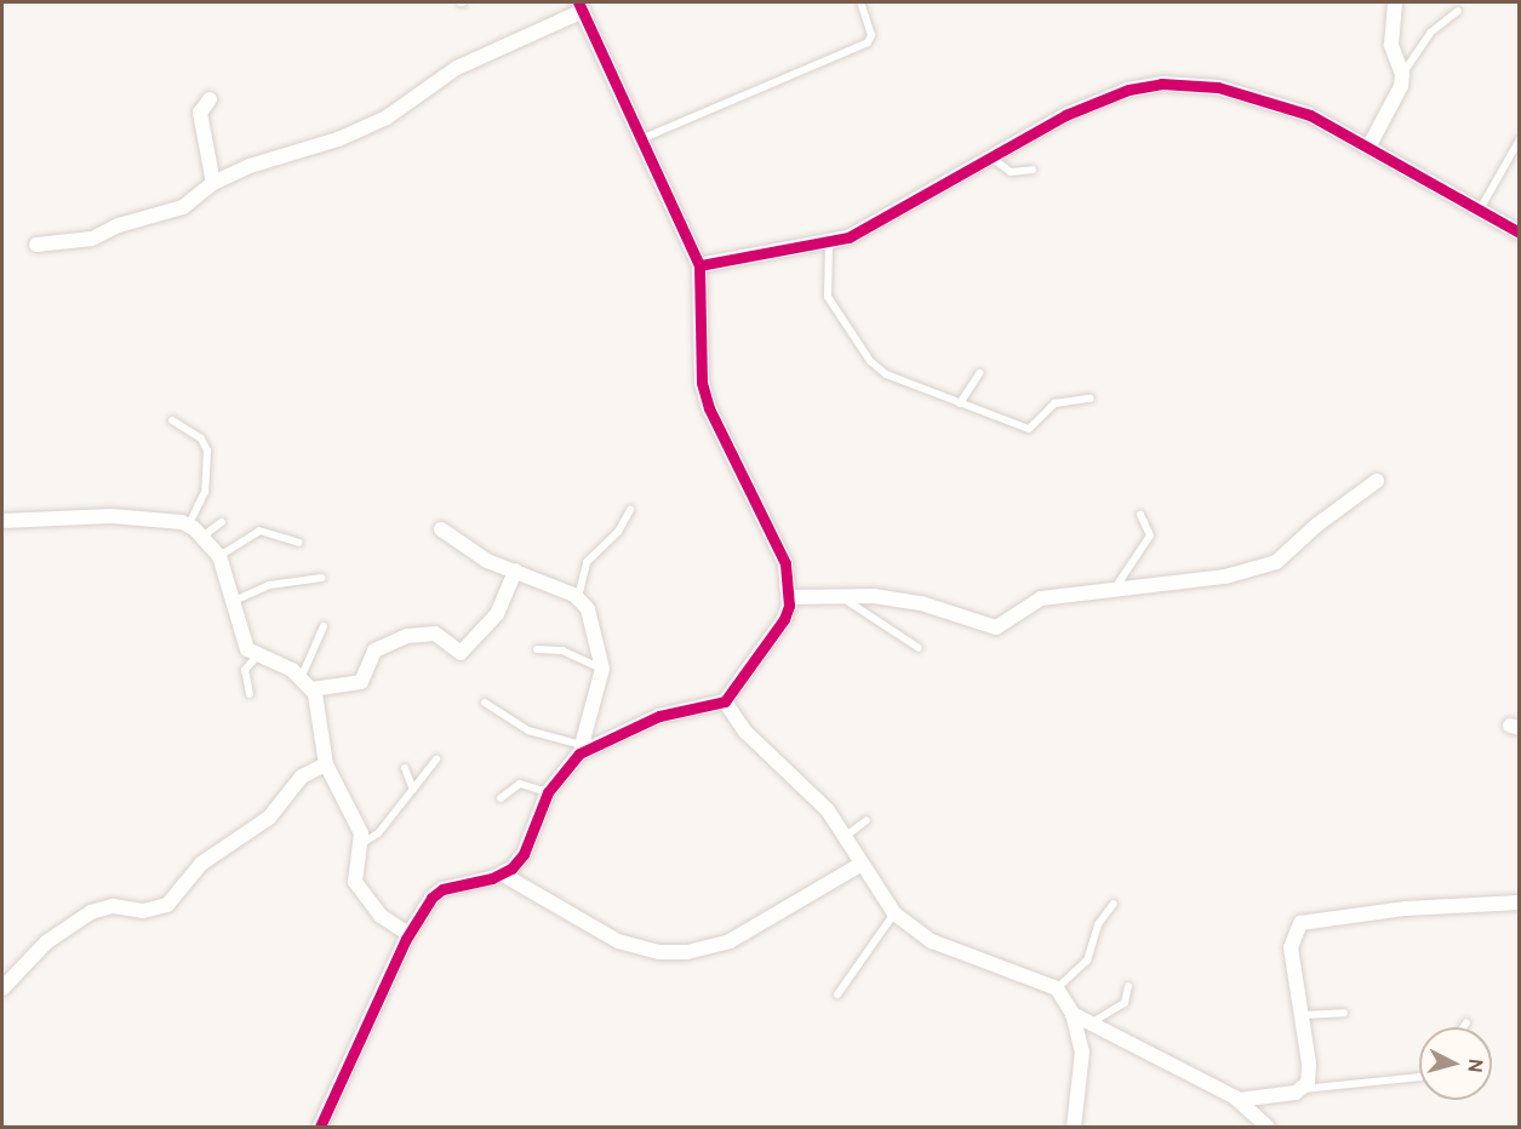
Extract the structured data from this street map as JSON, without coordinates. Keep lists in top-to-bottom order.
{
  "north": "right"
}
